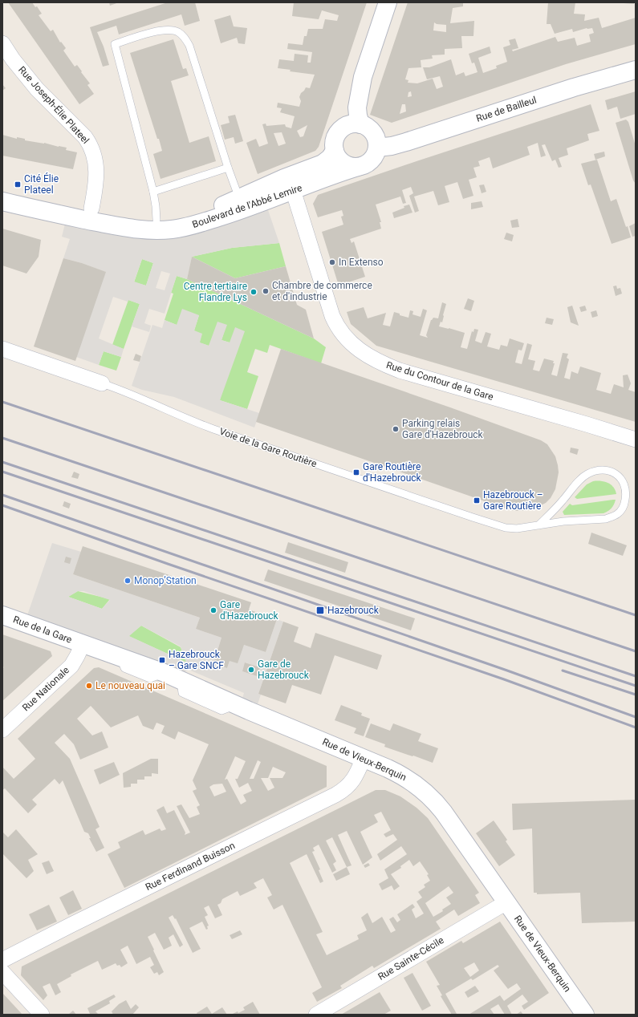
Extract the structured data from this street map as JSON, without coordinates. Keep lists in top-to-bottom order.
{
  "streets": {
    "main road": [
      "Rue de Bailleul",
      "Boulevard de l'Abbé Lemire",
      "Rue de la Gare",
      "Rue de Vieux-Berquin"
    ],
    "street": [
      "Rue Joseph-Élie Plateel",
      "Rue du Contour de la Gare",
      "Voie de la Gare Routière",
      "Rue Nationale",
      "Rue Ferdinand Buisson",
      "Rue Sainte-Cécile"
    ]
  },
  "crossings": [
    ["Rue Joseph-Élie Plateel", "Boulevard de l'Abbé Lemire"],
    ["Rue de Bailleul", "Boulevard de l'Abbé Lemire"],
    ["Boulevard de l'Abbé Lemire", "Rue du Contour de la Gare"],
    ["Rue de la Gare", "Rue Nationale"],
    ["Rue de la Gare", "Rue de Vieux-Berquin"],
    ["Rue Nationale", "Rue de Vieux-Berquin"],
    ["Rue de Vieux-Berquin", "Rue Ferdinand Buisson"],
    ["Rue de Vieux-Berquin", "Rue Sainte-Cécile"]
  ],
  "places": {
    "transit": [
      "Cité Élie Plateel",
      "Gare Routière d'Hazebrouck",
      "Hazebrouck – Gare Routière",
      "Hazebrouck",
      "Hazebrouck – Gare SNCF"
    ],
    "other": [
      "In Extenso",
      "Chambre de commerce et d'industrie",
      "Centre tertiaire Flandre Lys",
      "Parking relais Gare d'Hazebrouck",
      "Monop’Station",
      "Gare d'Hazebrouck",
      "Gare de Hazebrouck",
      "Le nouveau quai"
    ]
  }
}
